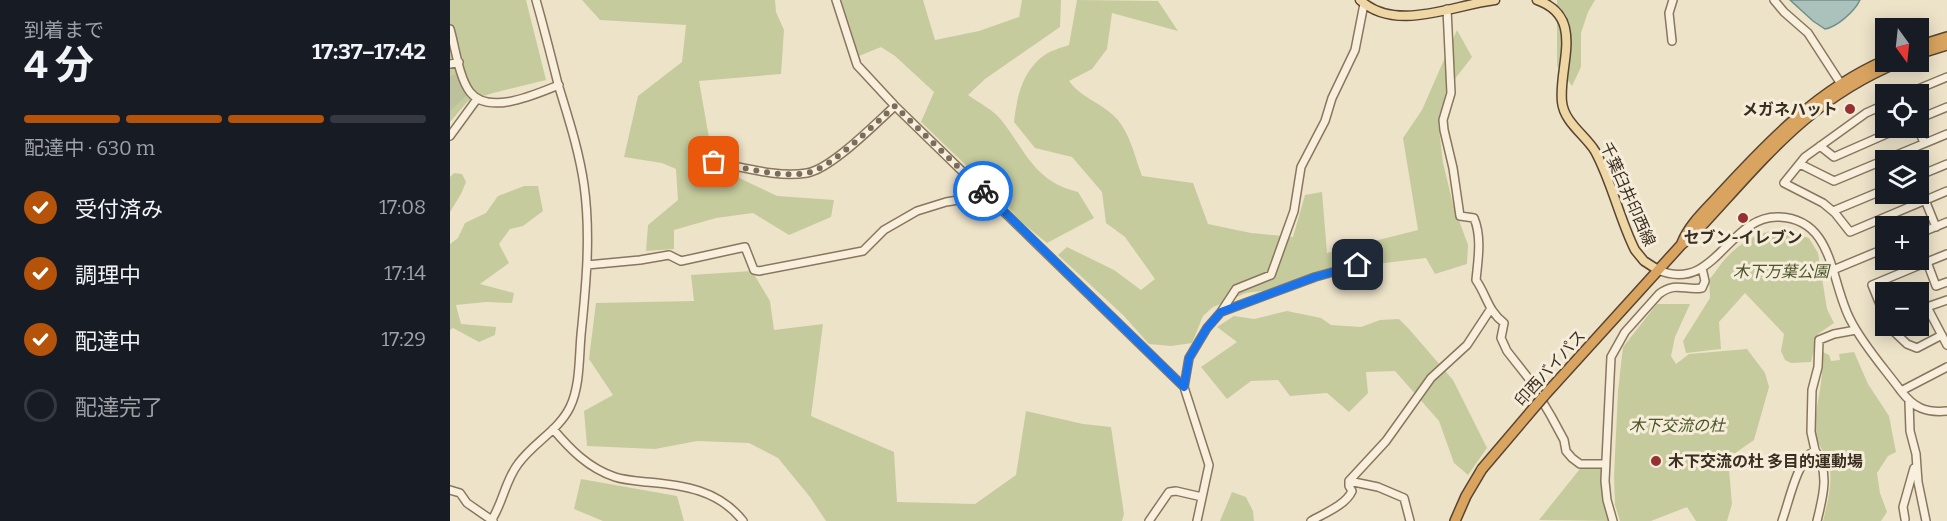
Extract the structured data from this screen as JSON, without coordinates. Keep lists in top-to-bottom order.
{
  "streets": {
    "highway": ["印西バイパス"],
    "main road": ["千葉臼井印西線"]
  },
  "crossings": [
    ["千葉臼井印西線", "印西バイパス"]
  ],
  "parks": ["木下万葉公園", "木下交流の杜"],
  "places": ["メガネハット", "セブン-イレブン", "木下交流の杜 多目的運動場"],
  "north": "bottom",
  "page": {
    "heading": ["4 分", "到着まで", "17:37–17:42"],
    "map_buttons": ["+", "−"],
    "bar": "配達中 · 630 m",
    "list": [
      ["受付済み", "17:08"],
      ["調理中", "17:14"],
      ["配達中", "17:29"],
      "配達完了"
    ]
  }
}
